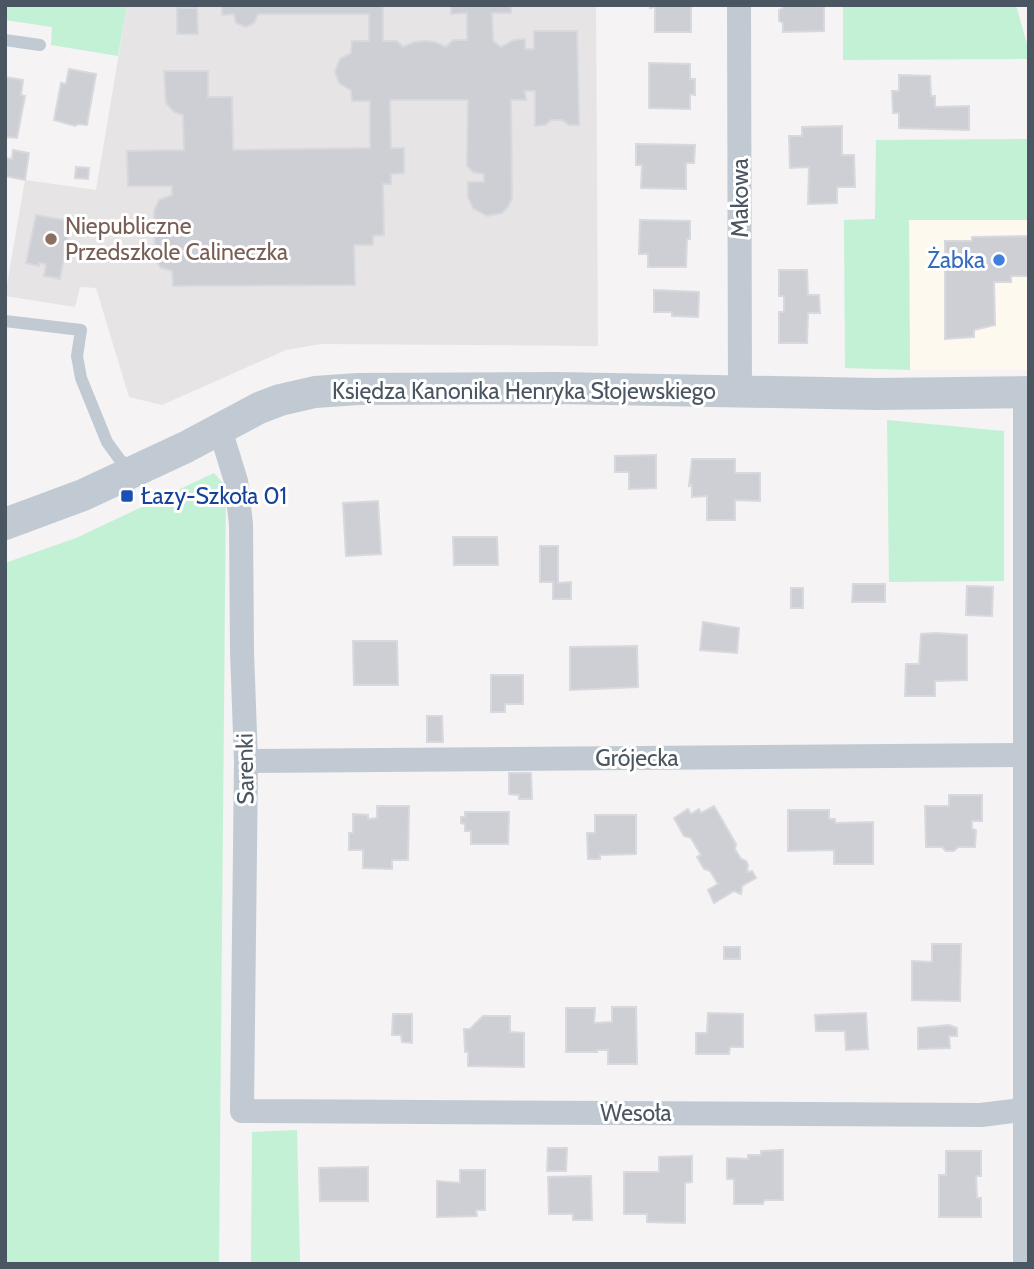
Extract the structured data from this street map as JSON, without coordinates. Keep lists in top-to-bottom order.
{
  "streets": {
    "street": [
      "Makowa",
      "Księdza Kanonika Henryka Słojewskiego",
      "Grójecka",
      "Sarenki",
      "Wesoła"
    ]
  },
  "crossings": [
    ["Makowa", "Księdza Kanonika Henryka Słojewskiego"],
    ["Księdza Kanonika Henryka Słojewskiego", "Sarenki"],
    ["Grójecka", "Sarenki"],
    ["Sarenki", "Wesoła"]
  ],
  "places": {
    "other": ["Niepubliczne Przedszkole Calineczka", "Żabka"],
    "transit": ["Łazy-Szkoła 01"]
  }
}
